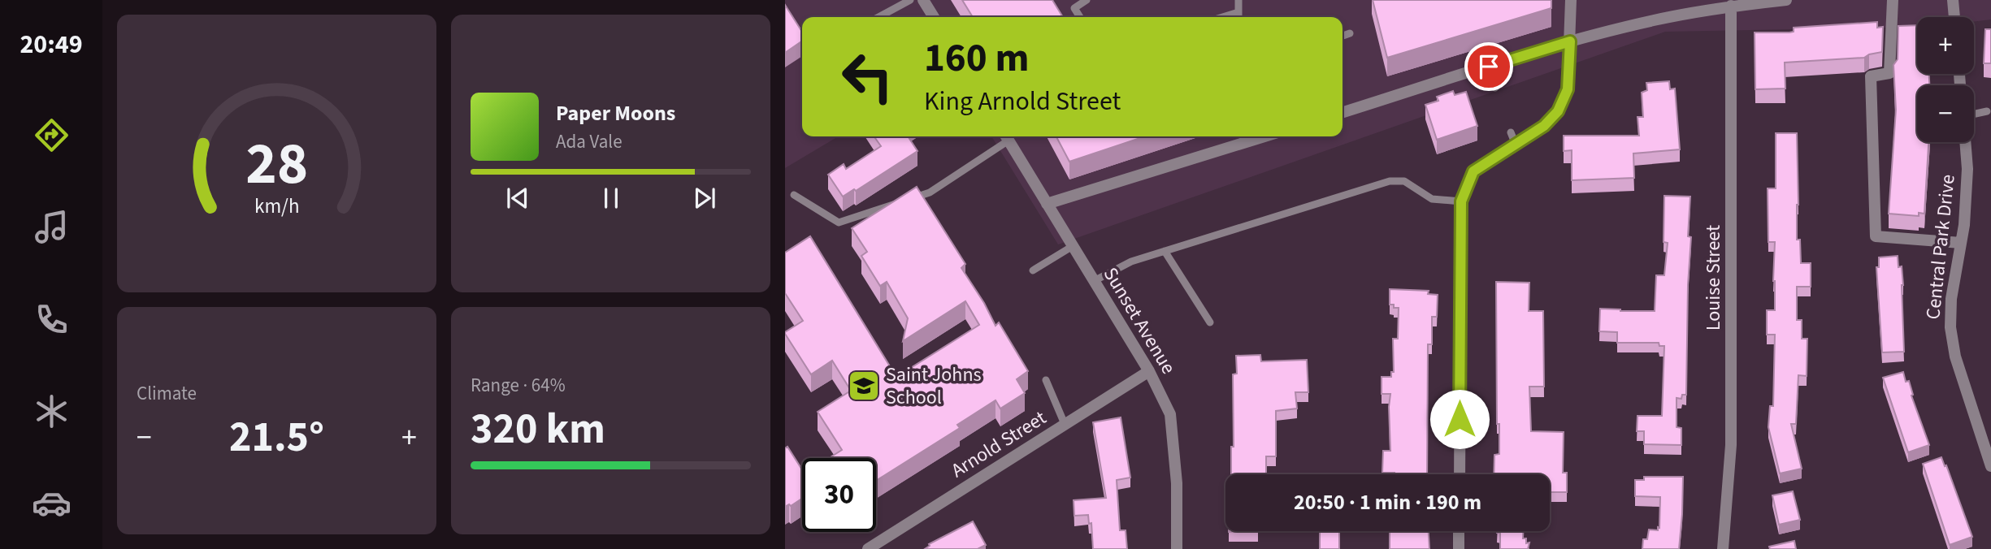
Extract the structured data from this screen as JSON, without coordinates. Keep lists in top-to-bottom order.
{
  "streets": {
    "street": [
      "Central Park Drive",
      "Louise Street",
      "Sunset Avenue",
      "Arnold Street"
    ]
  },
  "crossings": [
    ["Sunset Avenue", "Arnold Street"]
  ],
  "places": {
    "school or university": ["Saint Johns School"]
  },
  "page": {
    "tabs": "20:49",
    "map_buttons": ["+", "−"],
    "turn": ["160 m", "King Arnold Street"],
    "song": ["Paper Moons", "Ada Vale"],
    "tile": [
      "Climate",
      ["Range · 64%", "320 km"]
    ],
    "heat": ["−", "21.5°", "+"],
    "limit": "30",
    "trip": "20:50 · 1 min · 190 m",
    "gauge": ["28", "km/h"]
  }
}
